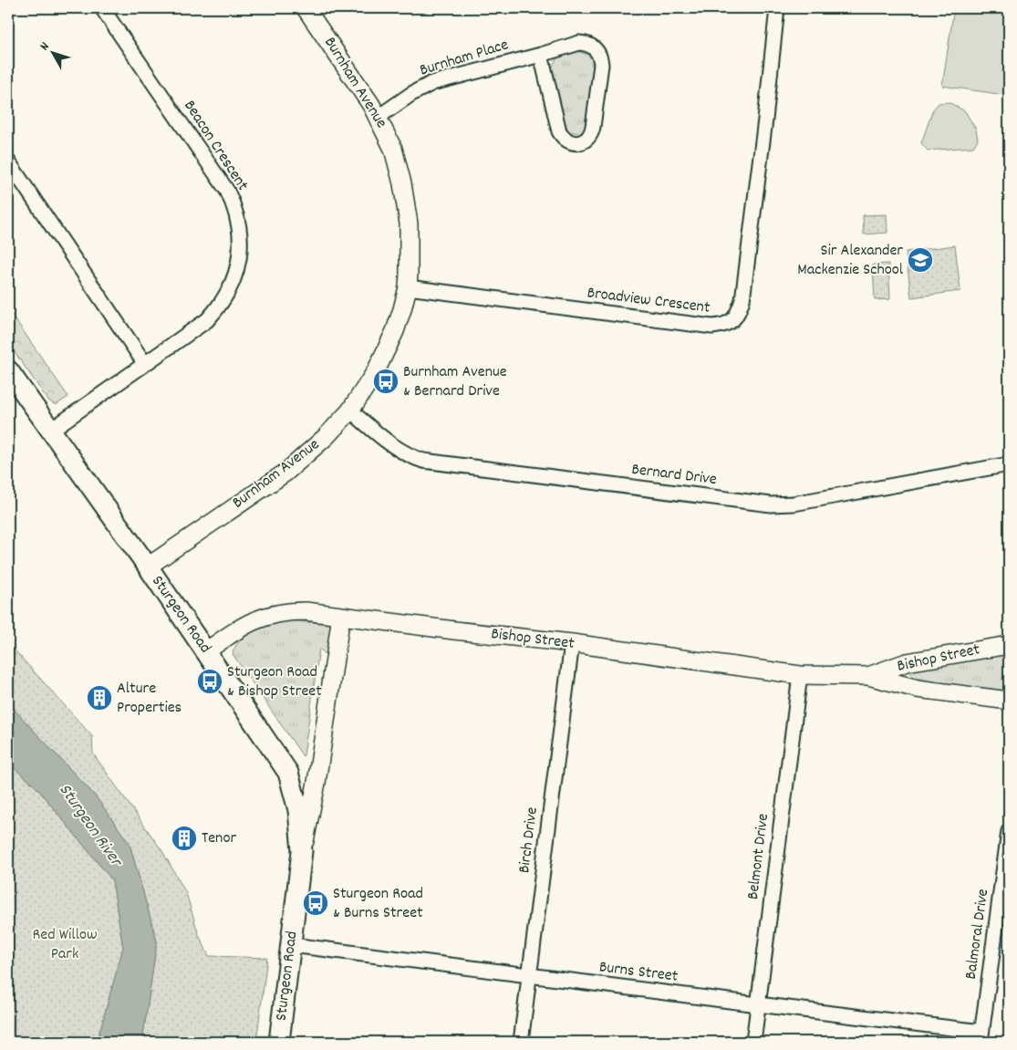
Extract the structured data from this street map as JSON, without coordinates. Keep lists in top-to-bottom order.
{
  "streets": {
    "main road": ["Sturgeon Road"],
    "street": [
      "Burnham Place",
      "Burnham Avenue",
      "Beacon Crescent",
      "Broadview Crescent",
      "Bernard Drive",
      "Bishop Street",
      "Birch Drive",
      "Belmont Drive",
      "Balmoral Drive",
      "Burns Street"
    ]
  },
  "crossings": [
    ["Burnham Place", "Burnham Avenue"],
    ["Burnham Avenue", "Broadview Crescent"],
    ["Burnham Avenue", "Bernard Drive"],
    ["Burnham Avenue", "Sturgeon Road"],
    ["Beacon Crescent", "Sturgeon Road"],
    ["Sturgeon Road", "Bishop Street"],
    ["Sturgeon Road", "Burns Street"],
    ["Bishop Street", "Birch Drive"],
    ["Bishop Street", "Belmont Drive"],
    ["Birch Drive", "Burns Street"],
    ["Belmont Drive", "Burns Street"],
    ["Balmoral Drive", "Burns Street"]
  ],
  "water": ["Sturgeon River"],
  "parks": ["Red Willow Park"],
  "places": {
    "school or university": ["Sir Alexander Mackenzie School"],
    "bus stop": ["Burnham Avenue & Bernard Drive", "Sturgeon Road & Bishop Street", "Sturgeon Road & Burns Street"],
    "building": ["Alture Properties", "Tenor"]
  },
  "north": "top left"
}
